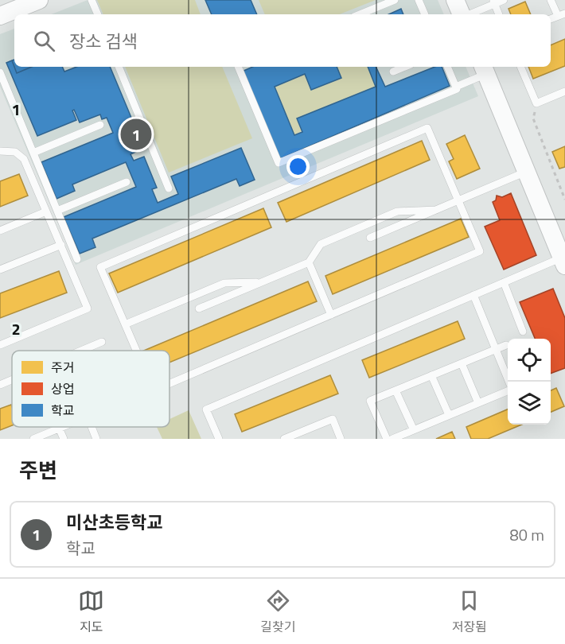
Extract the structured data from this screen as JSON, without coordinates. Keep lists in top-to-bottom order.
{
  "legend": ["주거", "상업", "학교"],
  "page": {
    "search": "장소 검색",
    "pins": "1",
    "heading": "주변",
    "list": [
      {
        "mark": "1",
        "name": "미산초등학교",
        "note": "학교",
        "value": "80 m"
      }
    ],
    "nav": ["지도", "길찾기", "저장됨"]
  },
  "grid": {
    "rows": ["1", "2"]
  }
}
